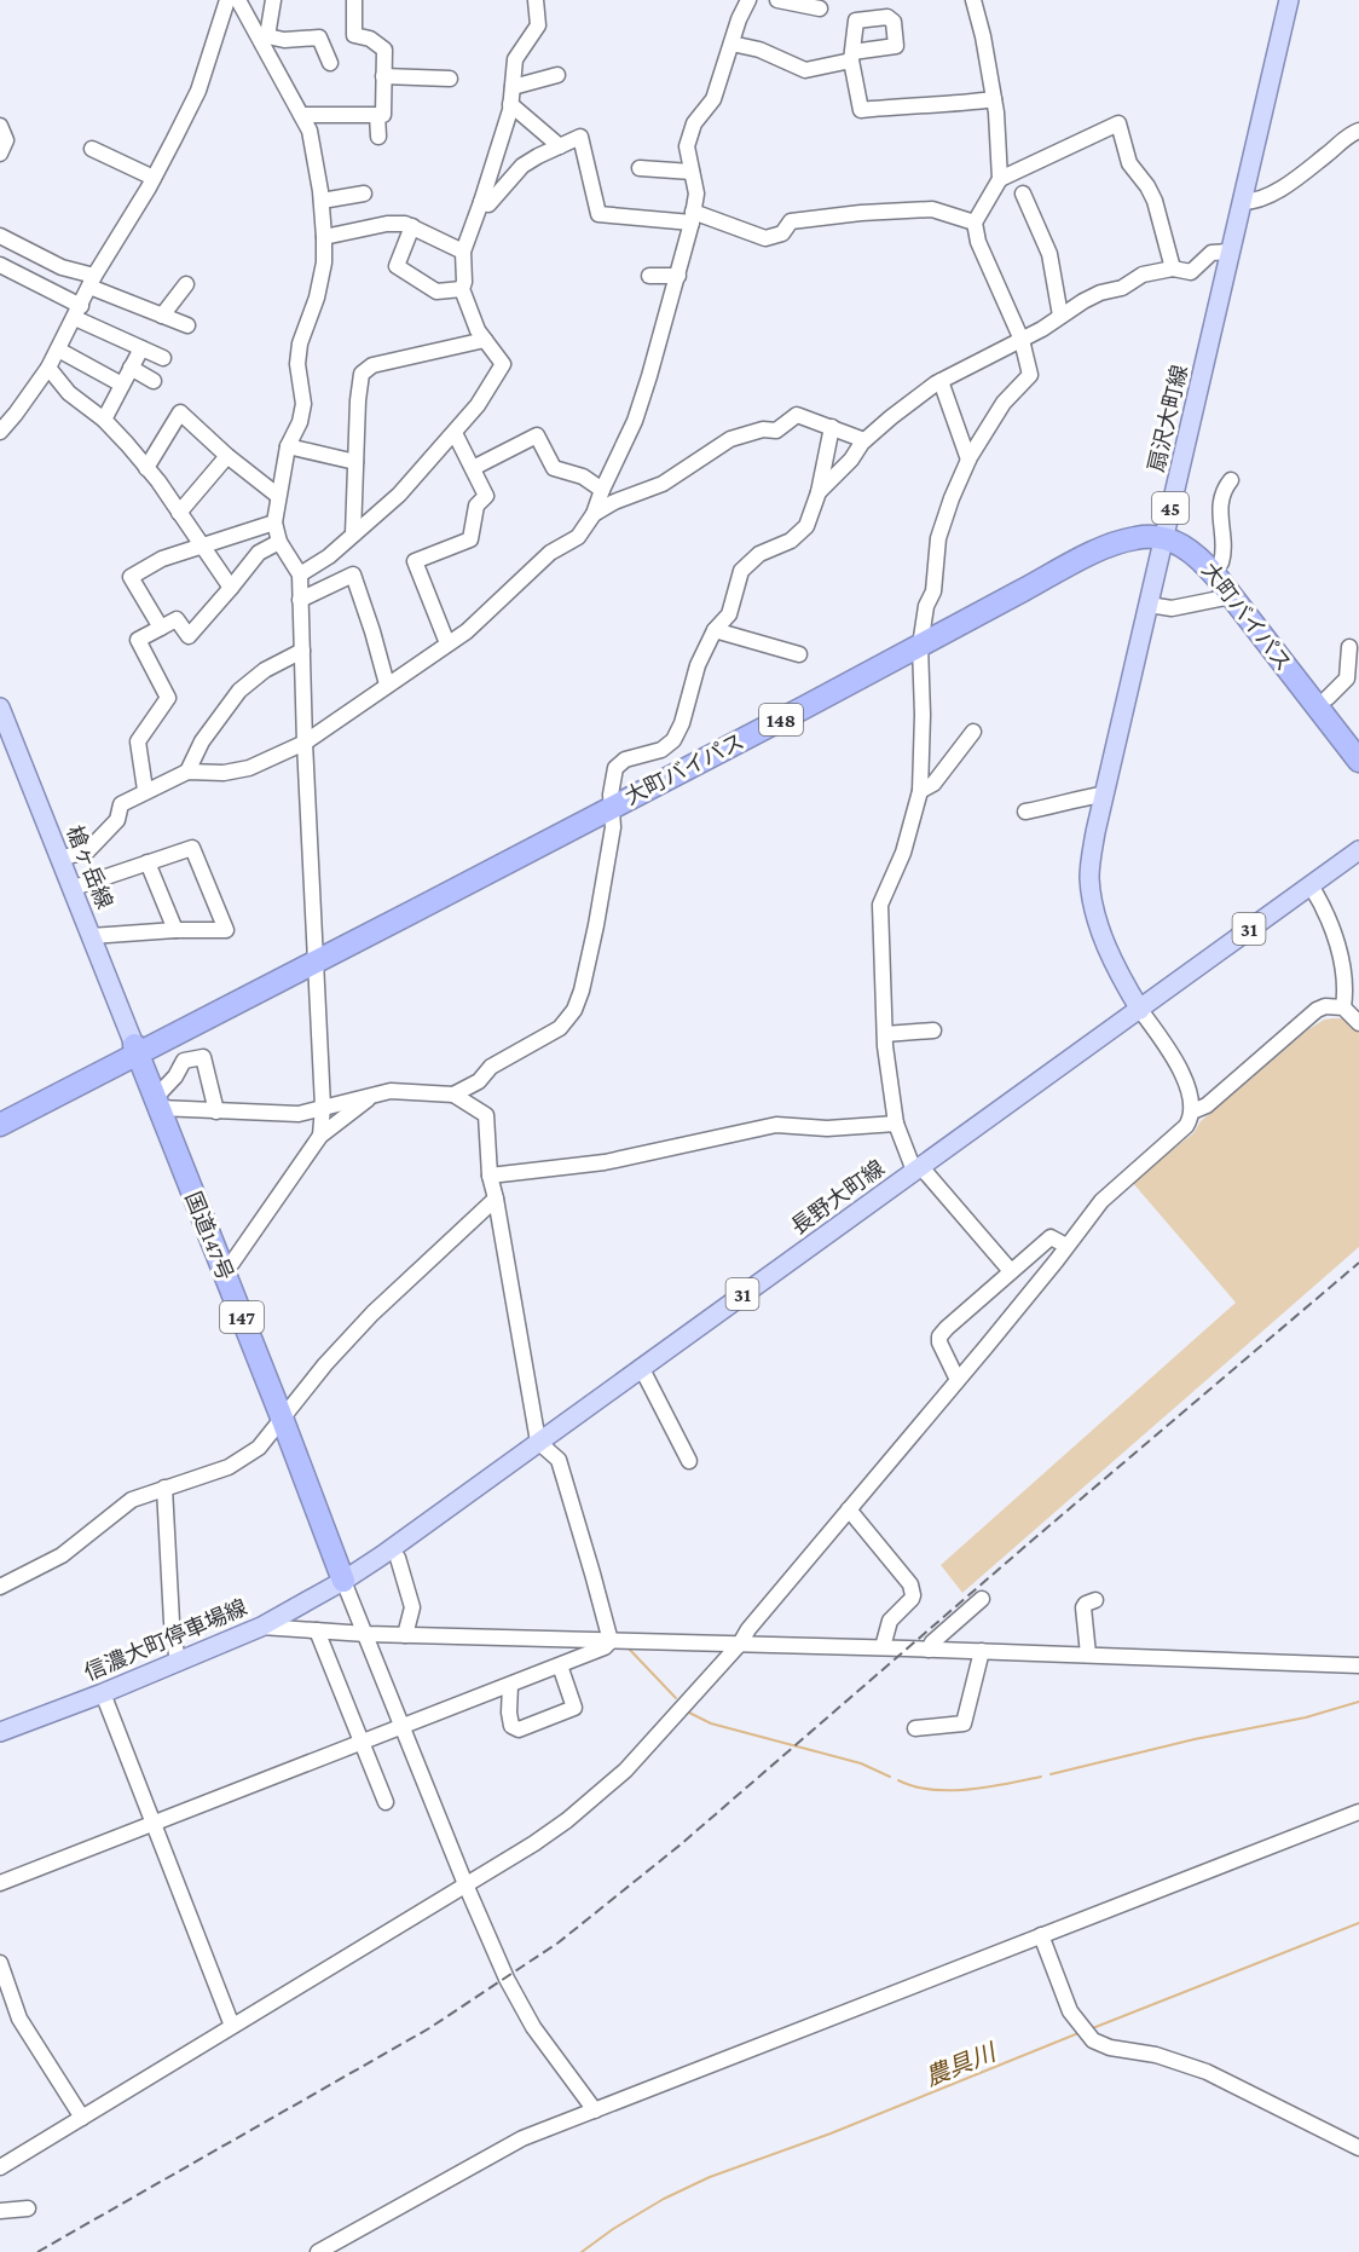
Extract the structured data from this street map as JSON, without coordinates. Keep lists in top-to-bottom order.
{
  "streets": {
    "highway": [
      "大町バイパス",
      "148",
      "国道147号",
      "147"
    ],
    "main road": [
      "扇沢大町線",
      "45",
      "槍ヶ岳線",
      "31",
      "長野大町線",
      "信濃大町停車場線"
    ]
  },
  "crossings": [
    ["扇沢大町線", "大町バイパス"],
    ["扇沢大町線", "長野大町線"],
    ["大町バイパス", "槍ヶ岳線"],
    ["大町バイパス", "国道147号"],
    ["槍ヶ岳線", "国道147号"],
    ["長野大町線", "国道147号"],
    ["長野大町線", "信濃大町停車場線"],
    ["国道147号", "信濃大町停車場線"]
  ],
  "water": ["農具川"]
}
